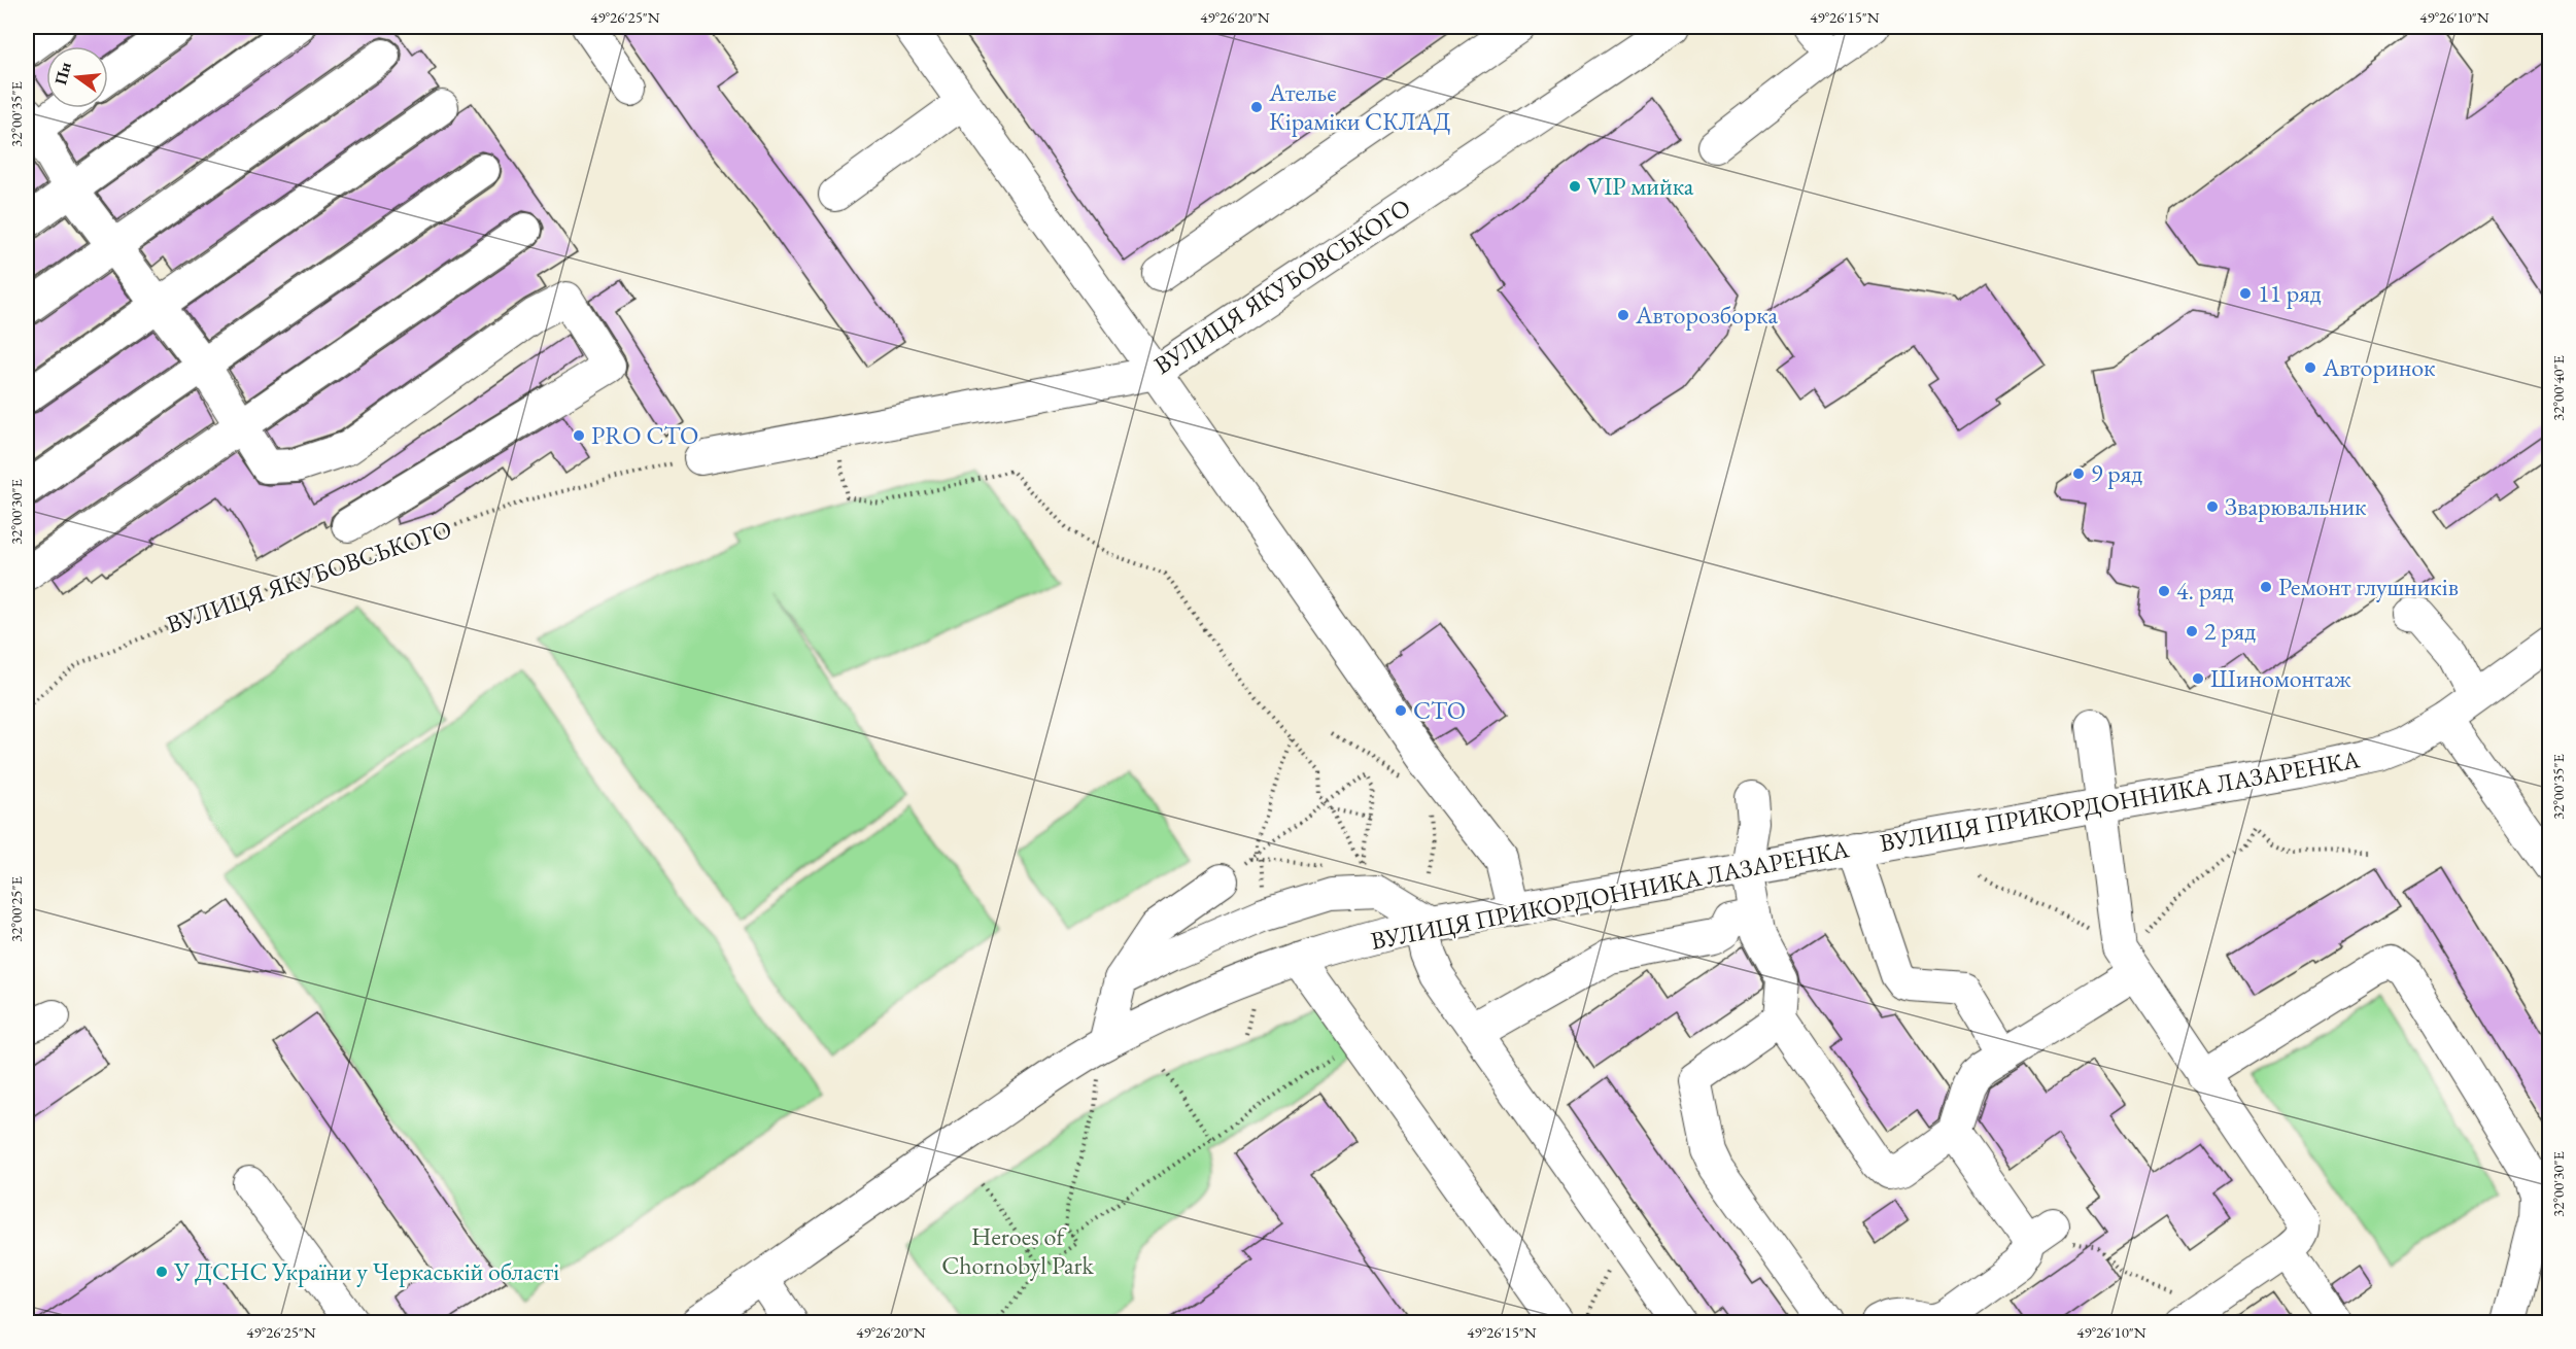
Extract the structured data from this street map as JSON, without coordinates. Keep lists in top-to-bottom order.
{
  "streets": {
    "street": ["ВУЛИЦЯ ЯКУБОВСЬКОГО", "ВУЛИЦЯ ПРИКОРДОННИКА ЛАЗАРЕНКА"]
  },
  "parks": ["Heroes of Chornobyl Park"],
  "places": [
    "Ательє Кіраміки СКЛАД",
    "VIP мийка",
    "11 ряд",
    "Авторозборка",
    "Авторинок",
    "PRO СТО",
    "9 ряд",
    "Зварювальник",
    "Ремонт глушників",
    "4. ряд",
    "2 ряд",
    "Шиномонтаж",
    "СТО",
    "У ДСНС України у Черкаській області"
  ],
  "north": "left",
  "coordinates": [
    "49°26'25\"N",
    "49°26'20\"N",
    "49°26'15\"N",
    "49°26'10\"N",
    "32°00'35\"E",
    "32°00'40\"E",
    "32°00'30\"E",
    "32°00'25\"E"
  ]
}
